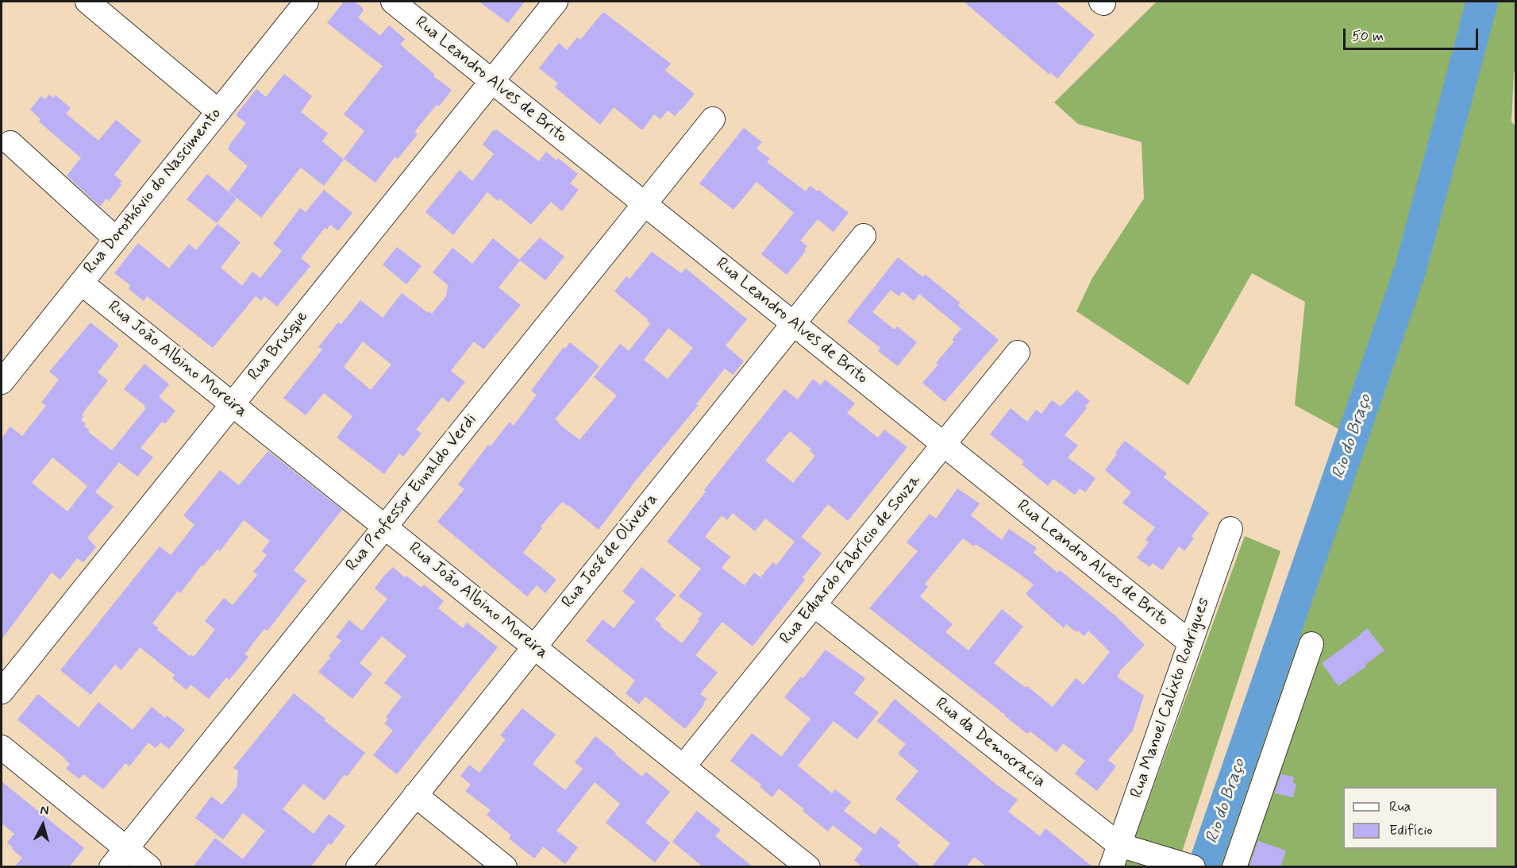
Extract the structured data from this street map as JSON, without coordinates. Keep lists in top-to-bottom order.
{
  "streets": {
    "street": [
      "Rua Leandro Alves de Brito",
      "Rua Dorothóvio do Nascimento",
      "Rua Brusque",
      "Rua João Albino Moreira",
      "Rua Professor Eunaldo Verdi",
      "Rua José de Oliveira",
      "Rua Eduardo Fabrício de Souza",
      "Rua Manoel Calixto Rodrigues",
      "Rua da Democracia"
    ]
  },
  "crossings": [
    ["Rua Leandro Alves de Brito", "Rua Brusque"],
    ["Rua Leandro Alves de Brito", "Rua Professor Eunaldo Verdi"],
    ["Rua Leandro Alves de Brito", "Rua José de Oliveira"],
    ["Rua Leandro Alves de Brito", "Rua Eduardo Fabrício de Souza"],
    ["Rua Leandro Alves de Brito", "Rua Manoel Calixto Rodrigues"],
    ["Rua Dorothóvio do Nascimento", "Rua João Albino Moreira"],
    ["Rua Brusque", "Rua João Albino Moreira"],
    ["Rua João Albino Moreira", "Rua Professor Eunaldo Verdi"],
    ["Rua João Albino Moreira", "Rua José de Oliveira"],
    ["Rua João Albino Moreira", "Rua Eduardo Fabrício de Souza"],
    ["Rua Eduardo Fabrício de Souza", "Rua da Democracia"],
    ["Rua Manoel Calixto Rodrigues", "Rua da Democracia"]
  ],
  "water": ["Rio do Braço"],
  "legend": ["Rua", "Edifício"],
  "scale_bar": "50 m",
  "north": "top"
}
